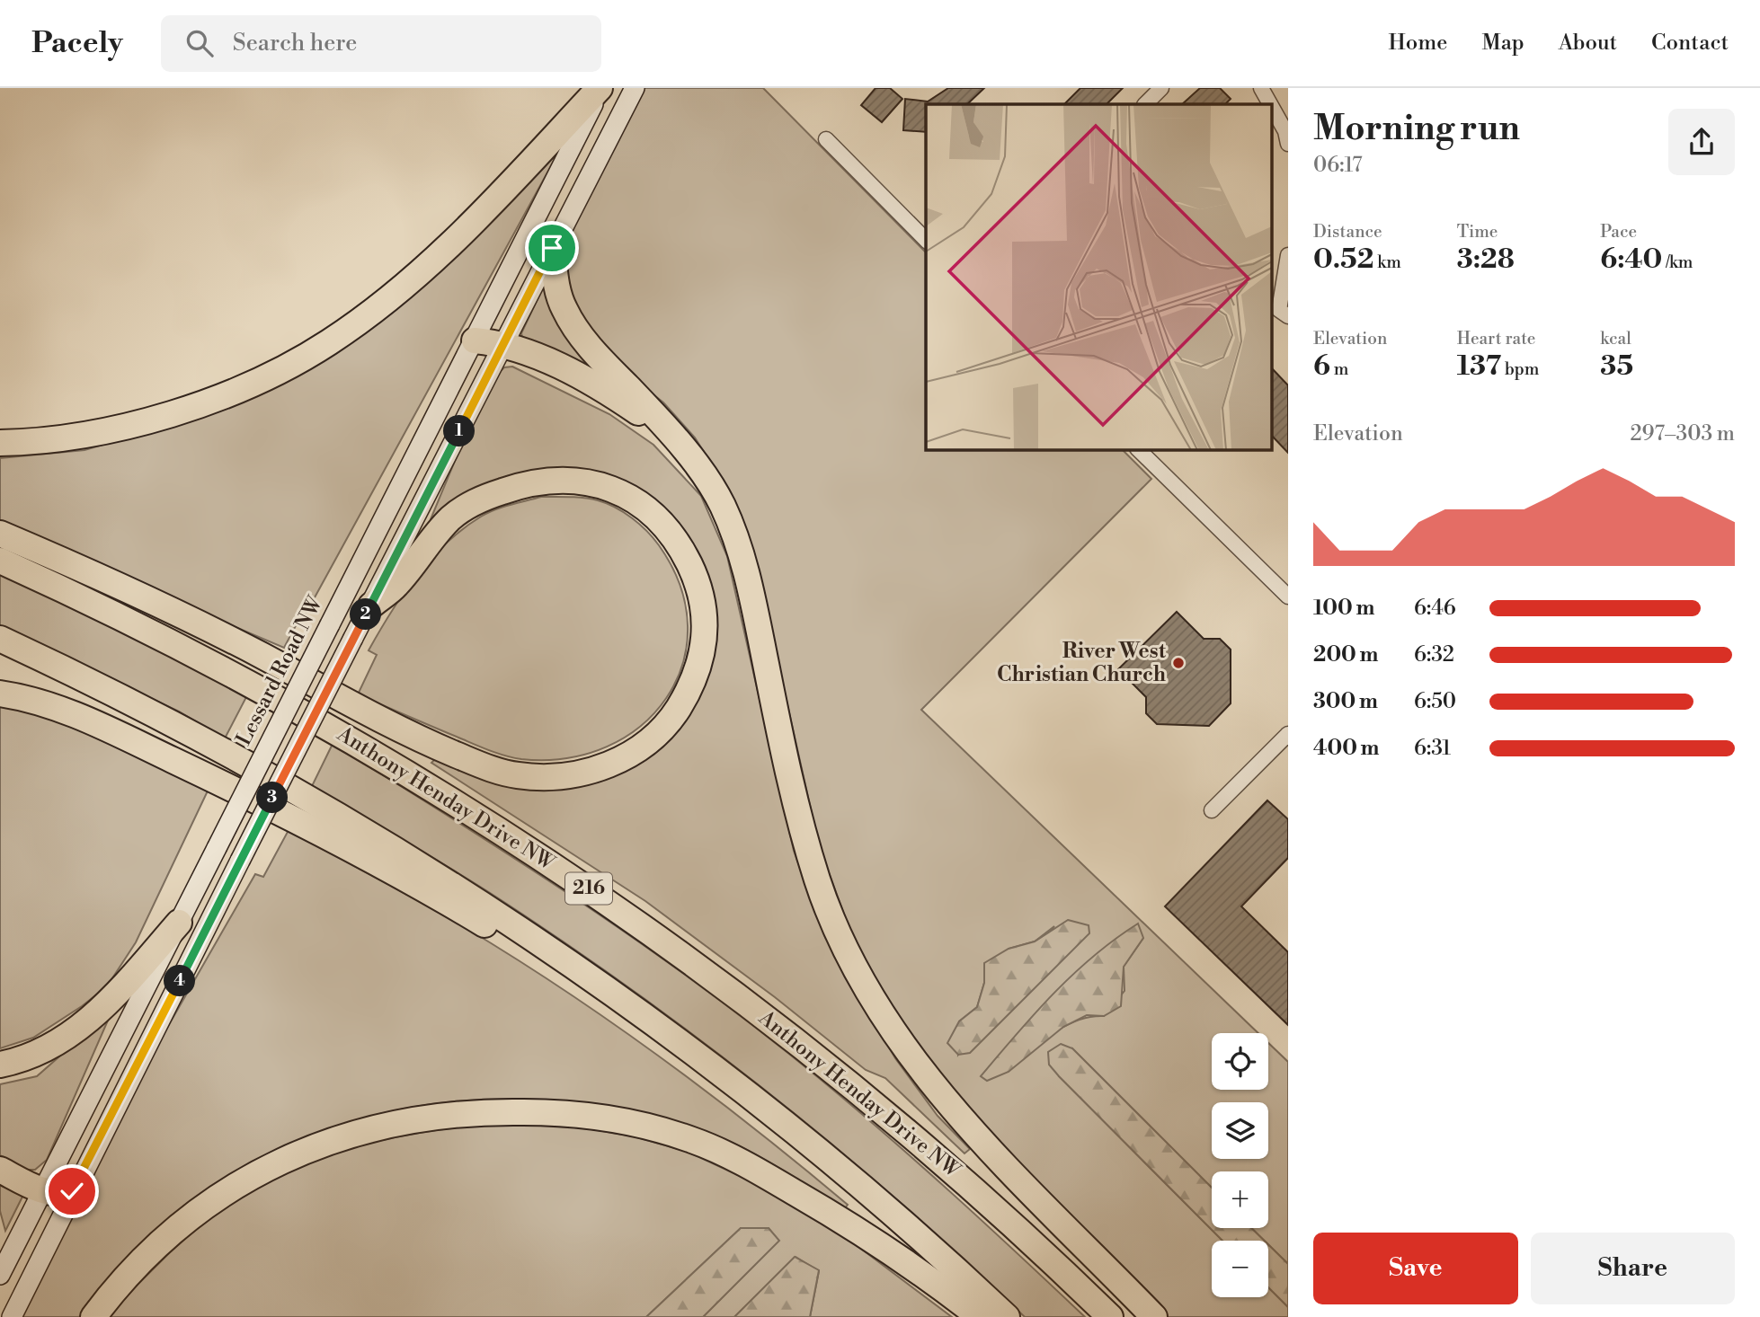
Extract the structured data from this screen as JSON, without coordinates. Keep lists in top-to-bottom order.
{
  "streets": {
    "highway": ["Anthony Henday Drive NW", "216"],
    "main road": ["Lessard Road NW"]
  },
  "places": ["River West Christian Church"],
  "page": {
    "header": "Pacely",
    "search": "Search here",
    "nav": [
      "Home",
      "Map",
      "About",
      "Contact"
    ],
    "heading": ["Morning run", "06:17"],
    "stats": [
      ["Distance", "0.52 km"],
      ["Time", "3:28"],
      ["Pace", "6:40 /km"],
      ["Elevation", "6 m"],
      ["Heart rate", "137 bpm"],
      ["kcal", "35"]
    ],
    "chart": ["Elevation", "297–303 m"],
    "pins": [
      "1",
      "2",
      "3",
      "4"
    ],
    "list": [
      {
        "name": "100 m",
        "note": "6:46"
      },
      {
        "name": "200 m",
        "note": "6:32"
      },
      {
        "name": "300 m",
        "note": "6:50"
      },
      {
        "name": "400 m",
        "note": "6:31"
      }
    ],
    "map_buttons": ["+", "−"],
    "buttons": ["Save", "Share"]
  }
}
